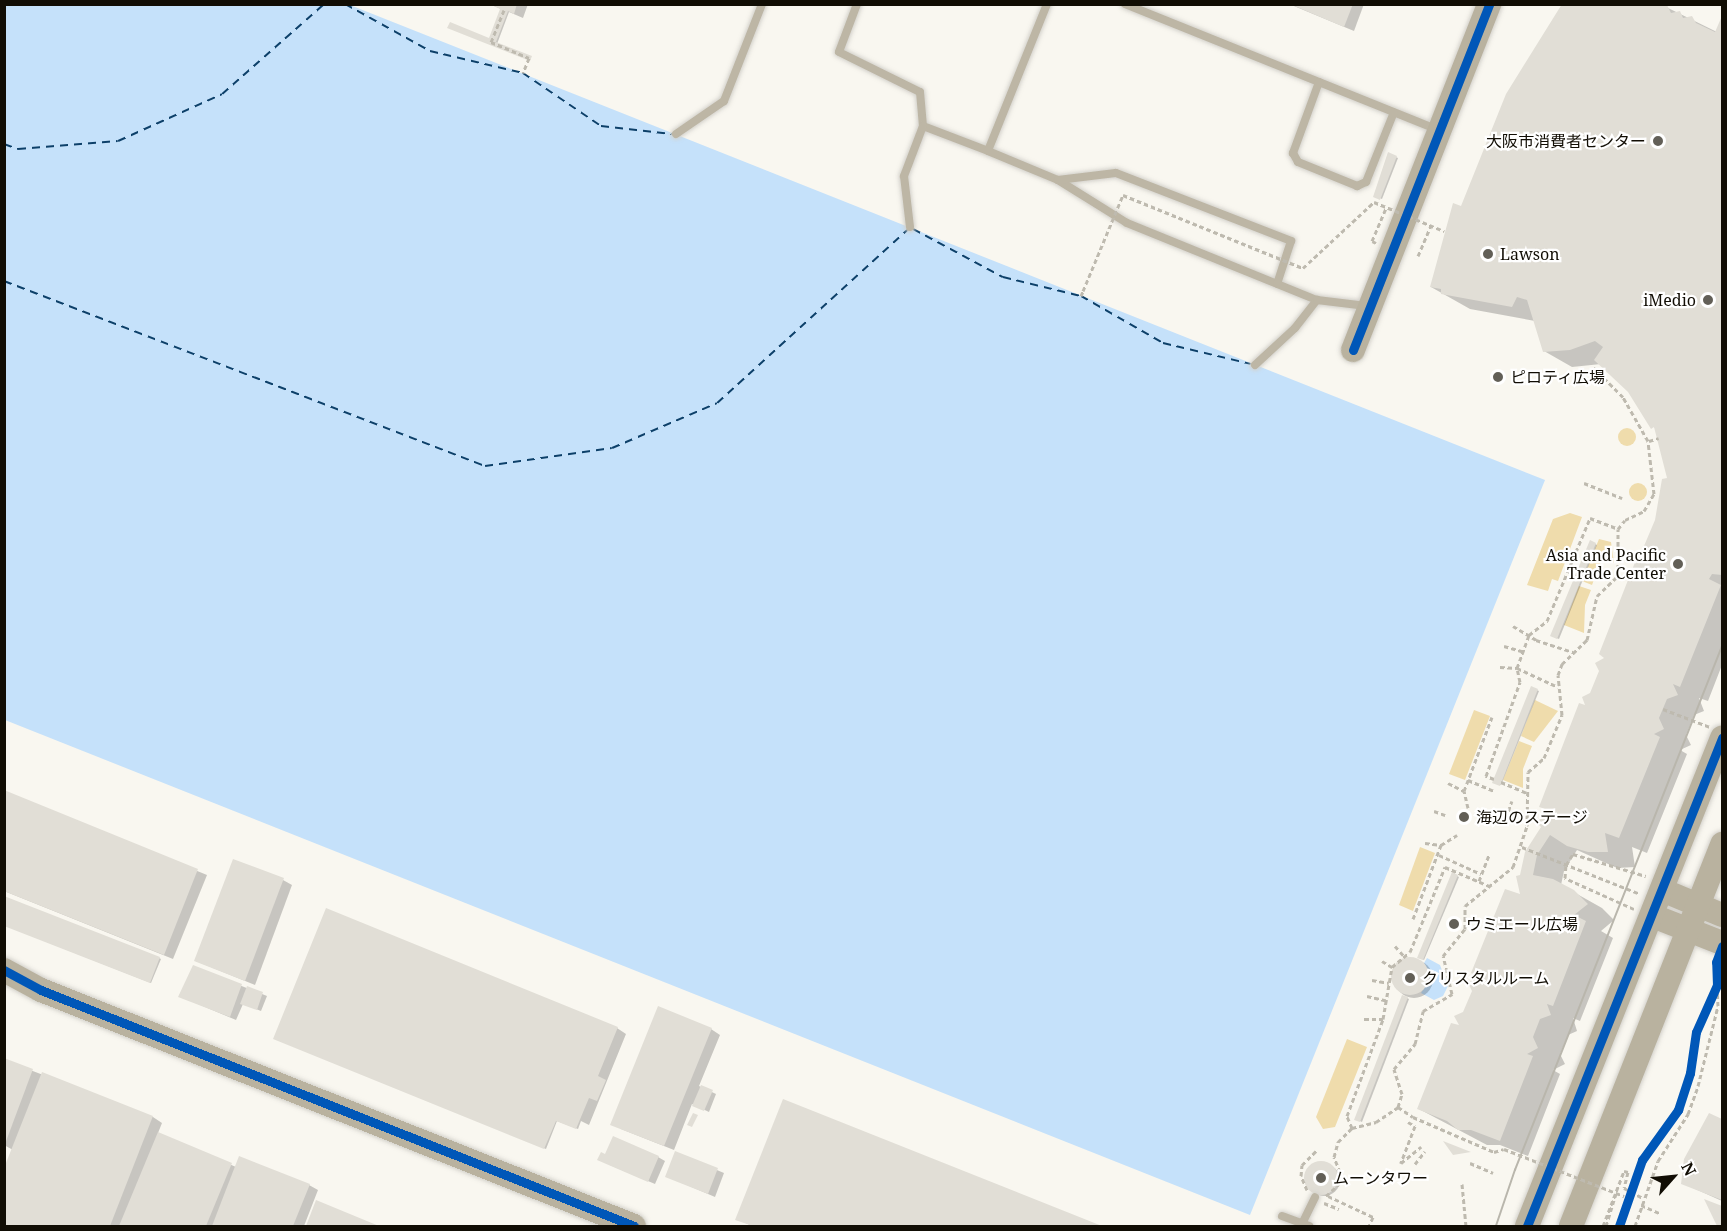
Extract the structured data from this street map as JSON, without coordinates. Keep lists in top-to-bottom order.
{
  "places": [
    "大阪市消費者センター",
    "Lawson",
    "iMedio",
    "ピロティ広場",
    "Asia and Pacific Trade Center",
    "海辺のステージ",
    "ウミエール広場",
    "クリスタルルーム",
    "ムーンタワー"
  ],
  "north": "top right"
}
